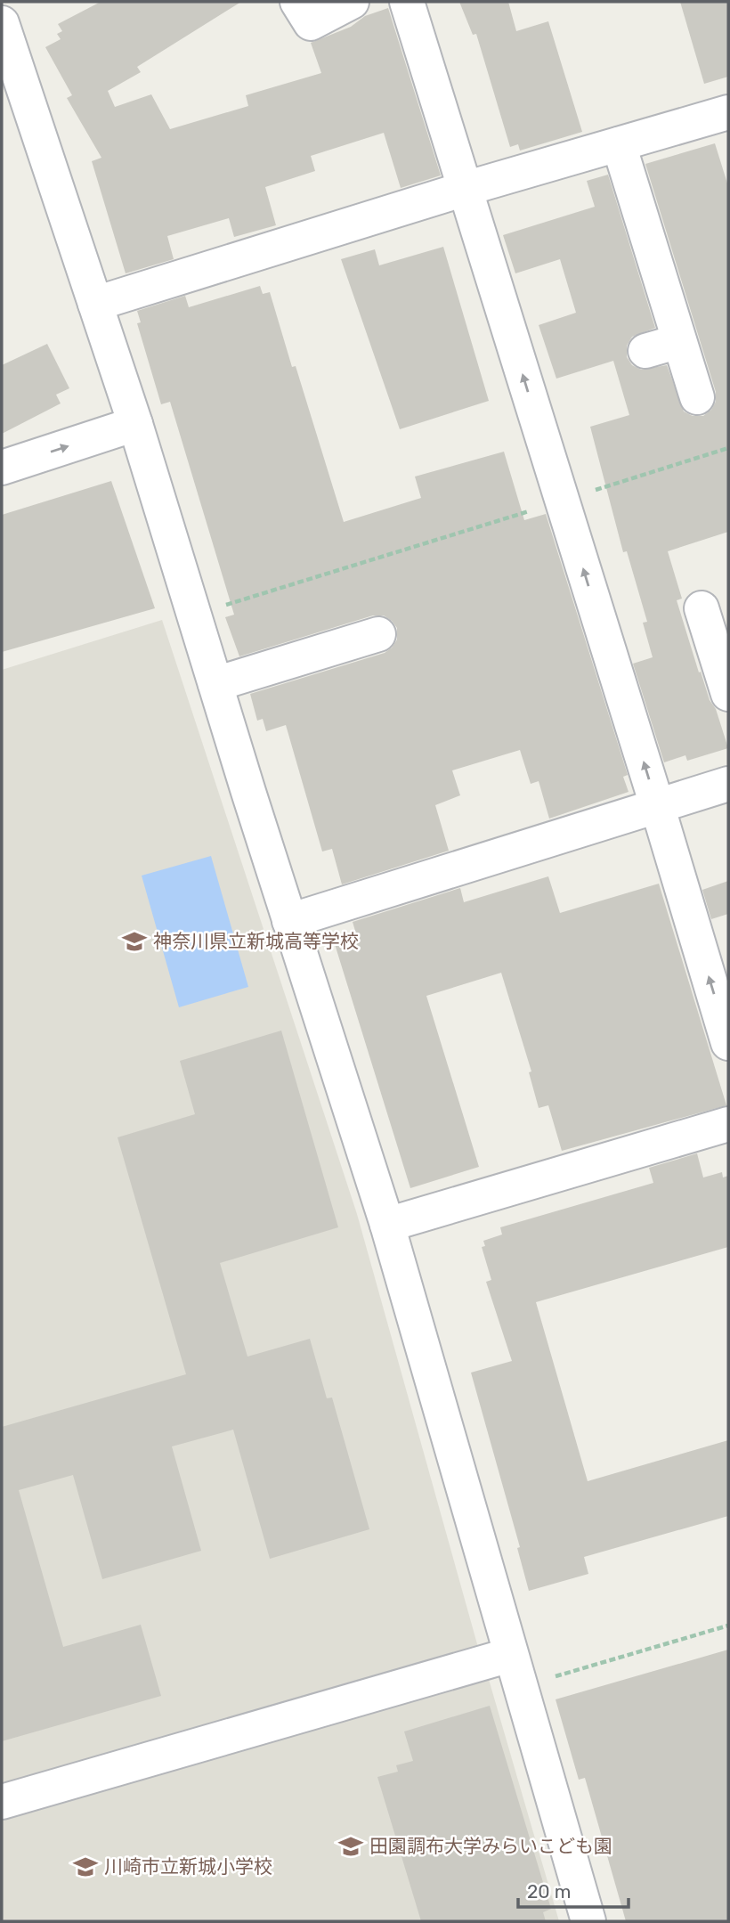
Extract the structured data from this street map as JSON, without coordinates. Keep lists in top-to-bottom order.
{
  "places": {
    "school or university": ["神奈川県立新城高等学校", "田園調布大学みらいこども園", "川崎市立新城小学校"]
  },
  "scale_bar": "20 m"
}
